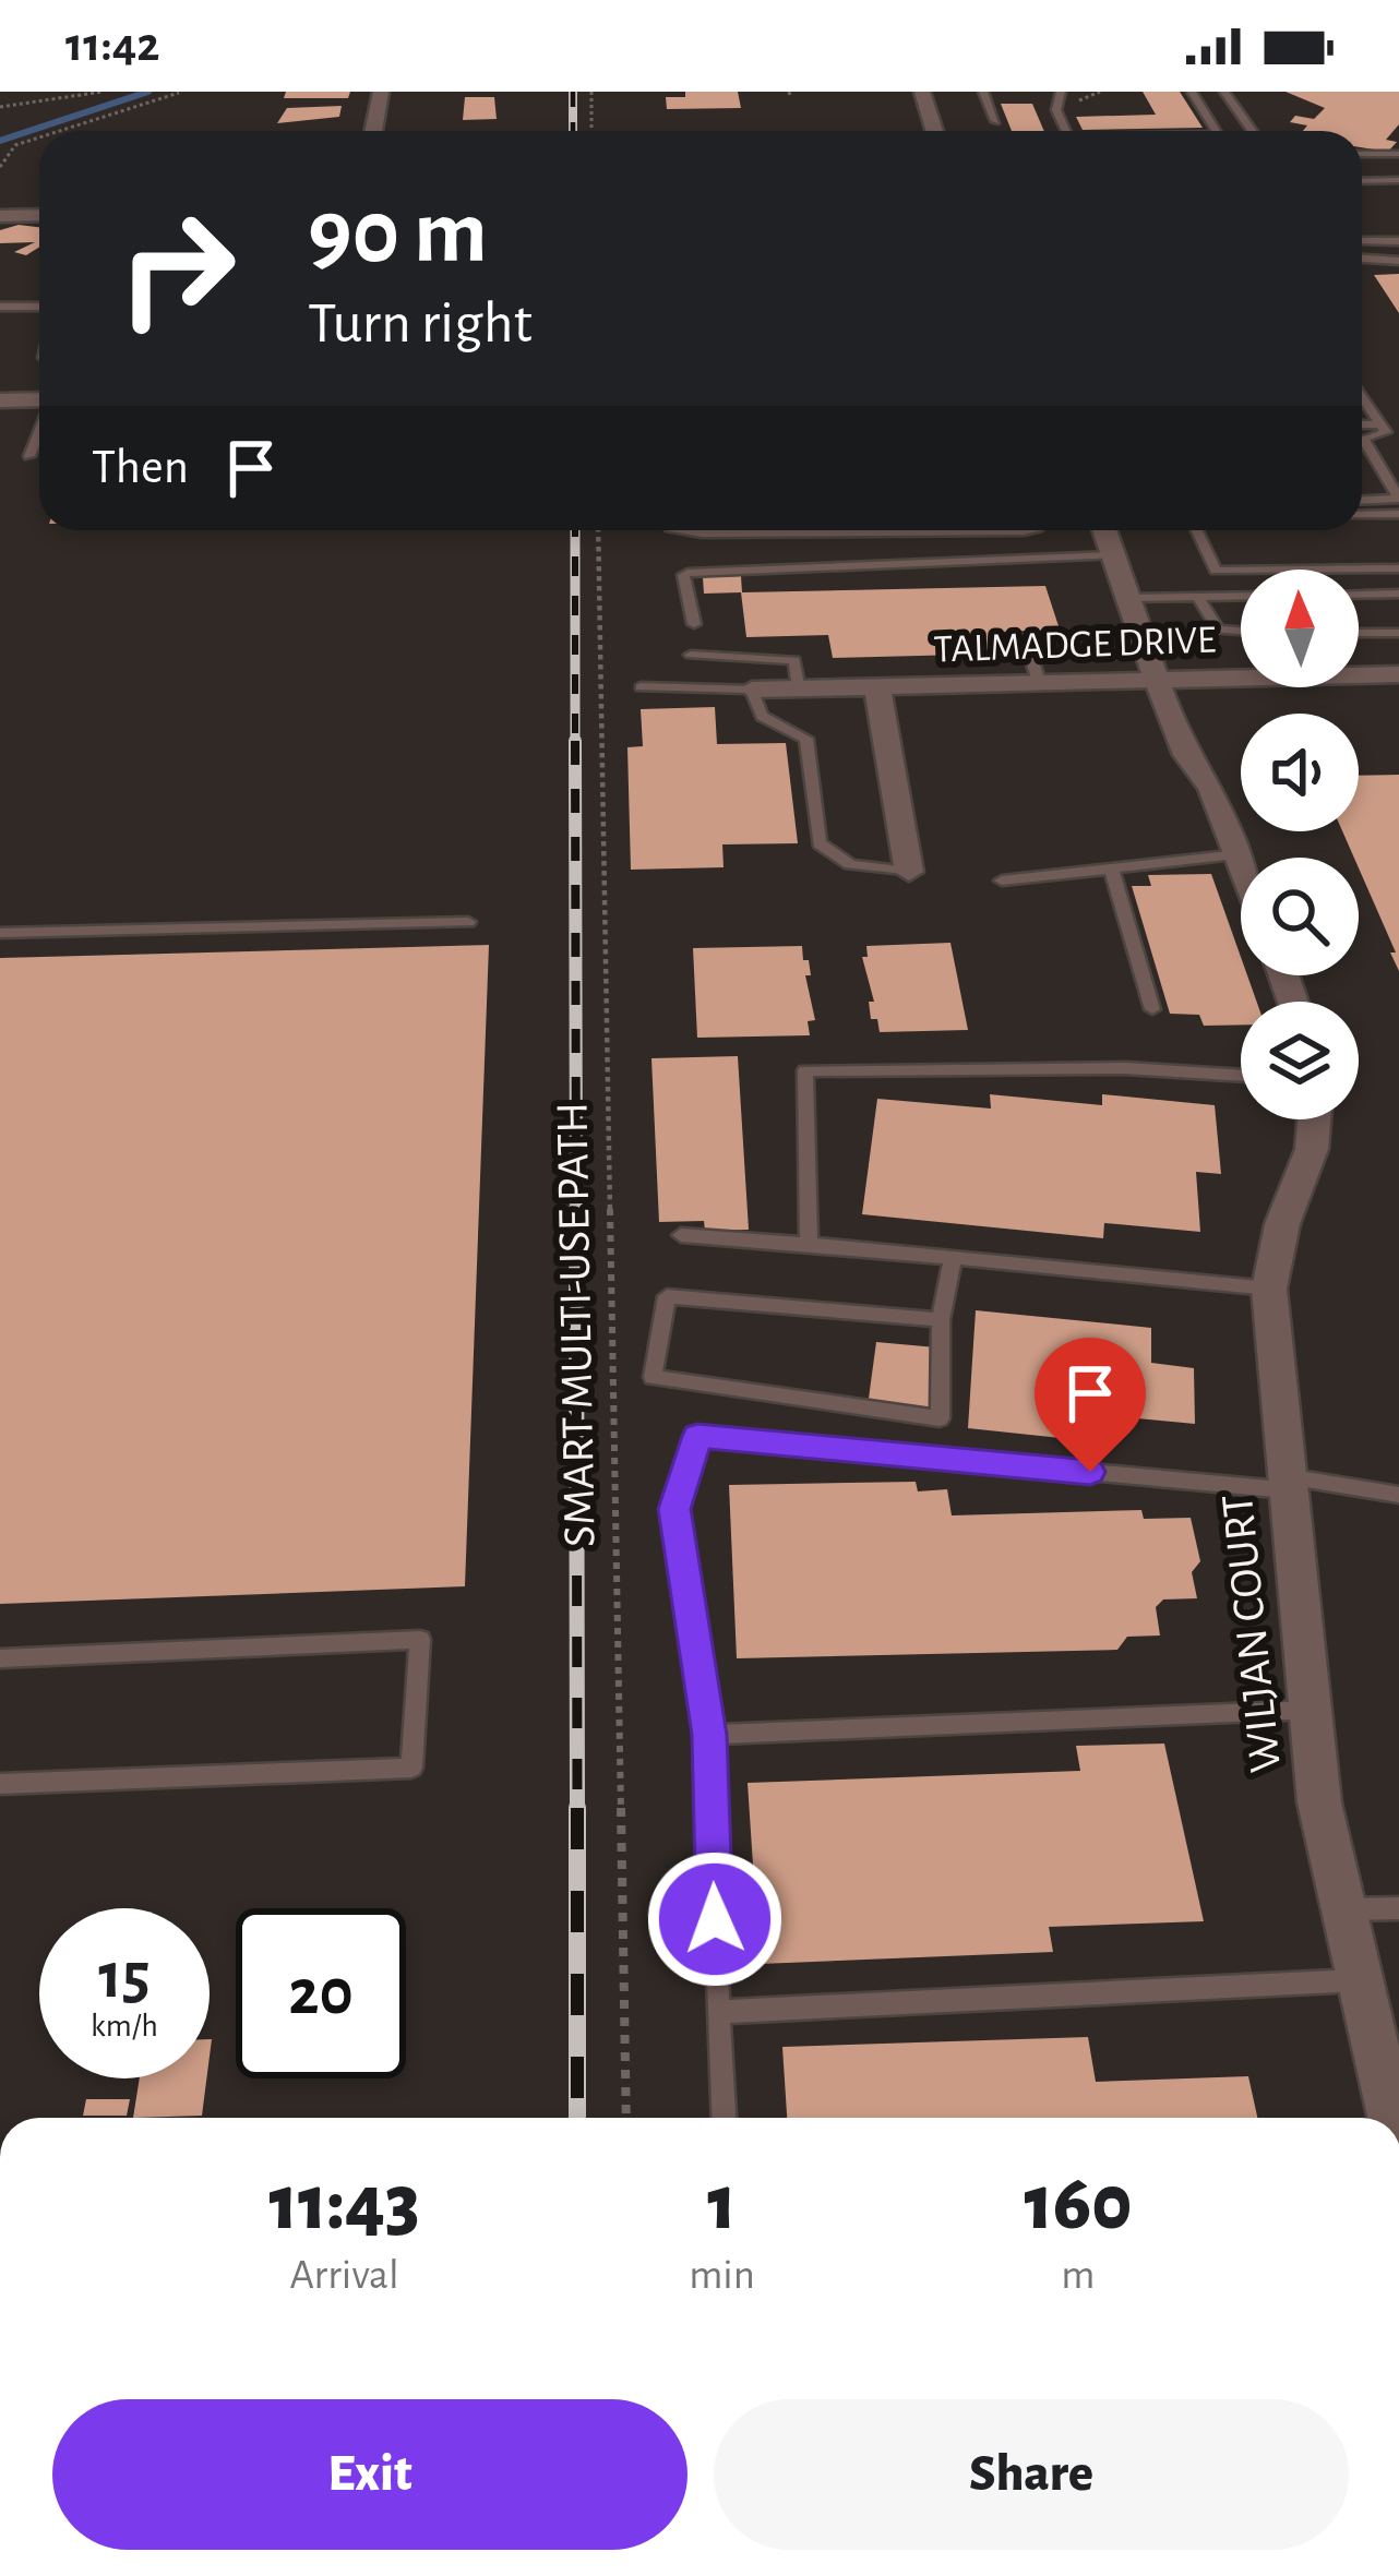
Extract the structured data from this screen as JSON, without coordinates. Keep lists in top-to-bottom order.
{
  "streets": {
    "street": ["TALMADGE DRIVE", "WILJAN COURT"],
    "path": ["SMART MULTI-USE PATH"]
  },
  "north": "top",
  "page": {
    "status": "11:42",
    "turn": ["90 m", "Turn right"],
    "then": "Then",
    "speed": "15 km/h",
    "limit": "20",
    "eta": [
      "11:43",
      "Arrival",
      "1",
      "min",
      "160",
      "m"
    ],
    "buttons": ["Exit", "Share"]
  }
}
